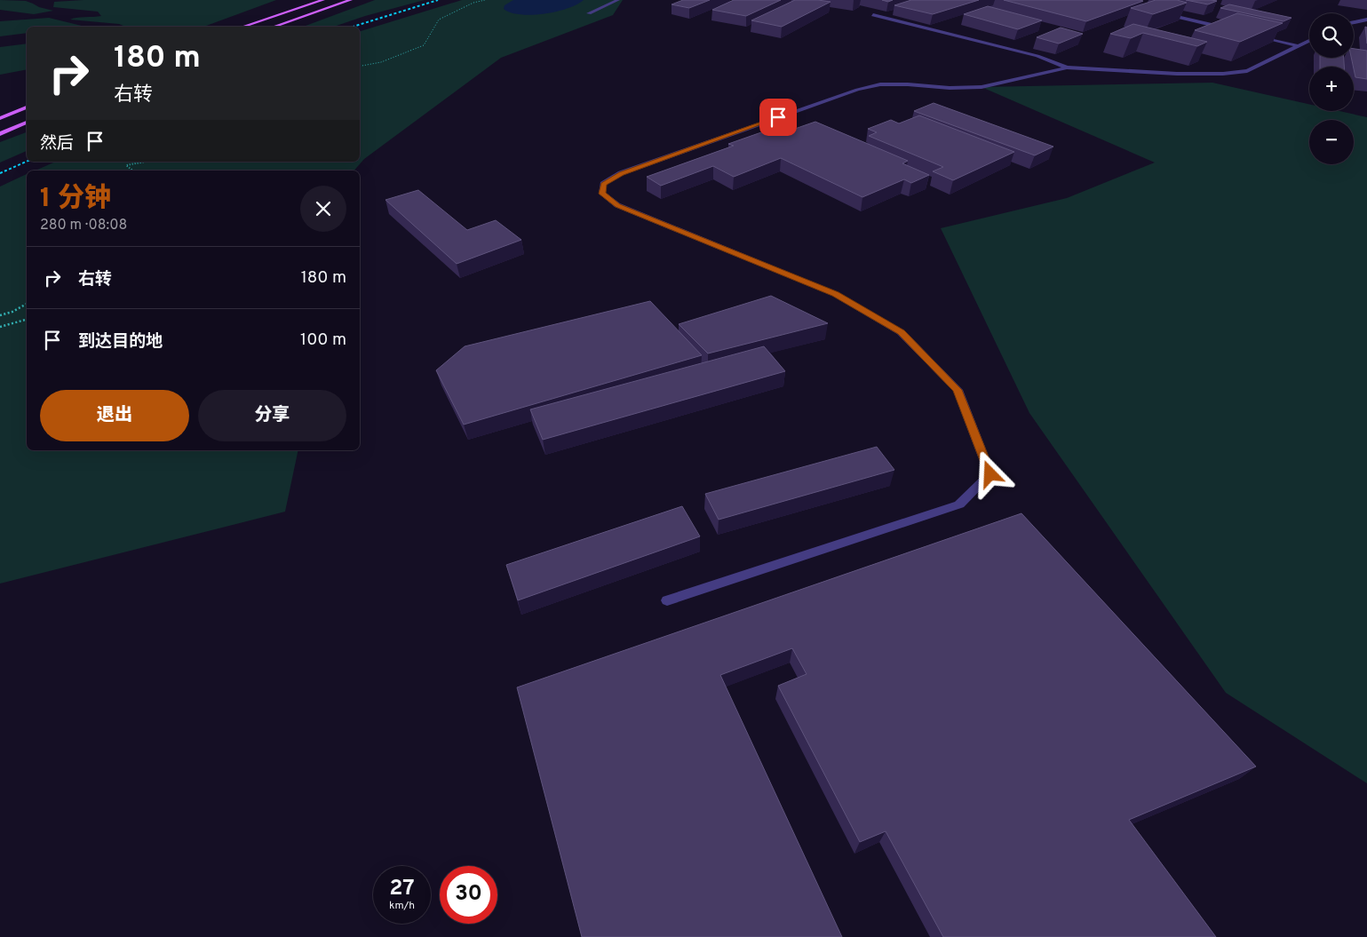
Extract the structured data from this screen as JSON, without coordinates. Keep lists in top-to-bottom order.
{
  "page": {
    "map_buttons": ["+", "−"],
    "turn": ["180 m", "右转"],
    "then": "然后",
    "heading": ["1 分钟", "280 m · 08:08"],
    "list": [
      {
        "name": "右转",
        "value": "180 m"
      },
      {
        "name": "到达目的地",
        "value": "100 m"
      }
    ],
    "buttons": ["退出", "分享"],
    "speed": "27 km/h",
    "limit": "30"
  }
}
